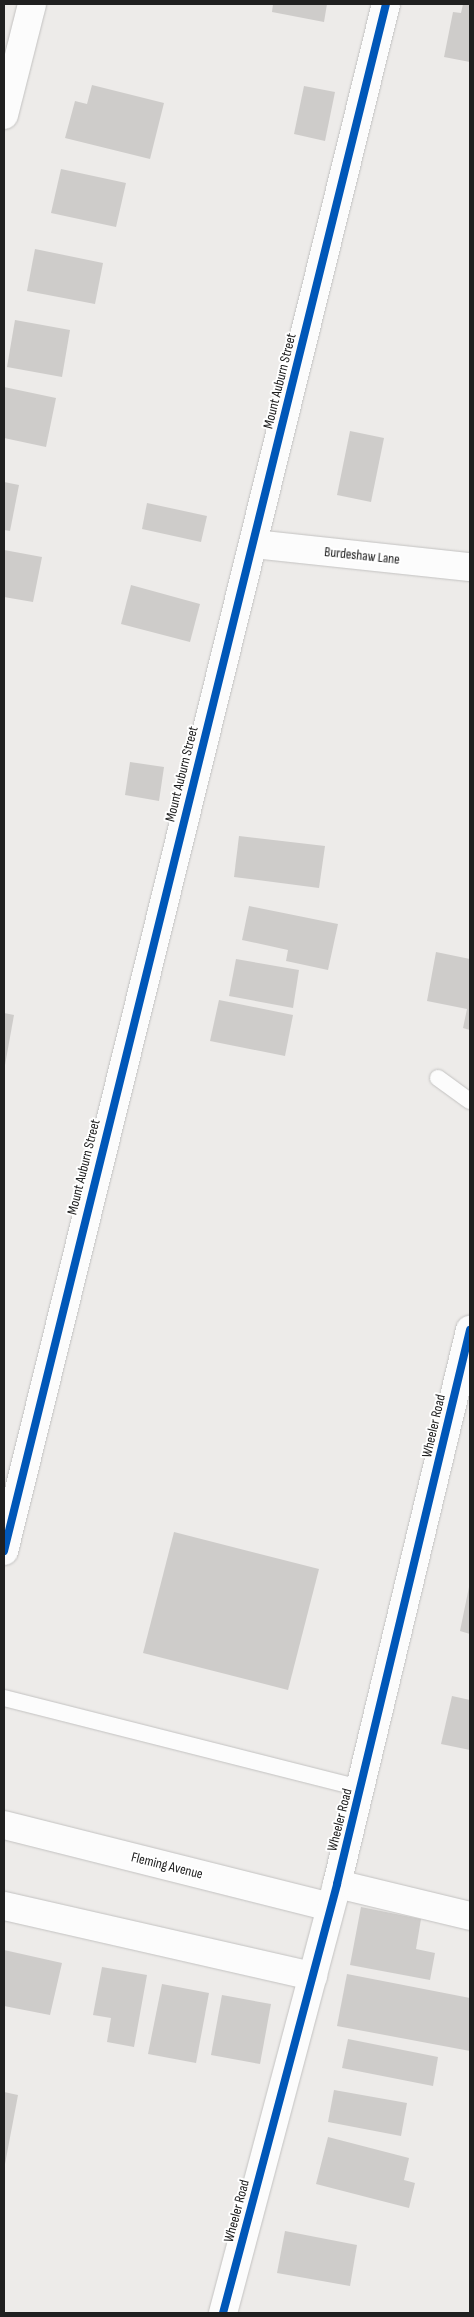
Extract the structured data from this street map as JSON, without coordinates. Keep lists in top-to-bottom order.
{
  "streets": {
    "street": [
      "Mount Auburn Street",
      "Burdeshaw Lane",
      "Wheeler Road",
      "Fleming Avenue"
    ]
  },
  "crossings": [
    ["Mount Auburn Street", "Burdeshaw Lane"],
    ["Wheeler Road", "Fleming Avenue"]
  ]
}
